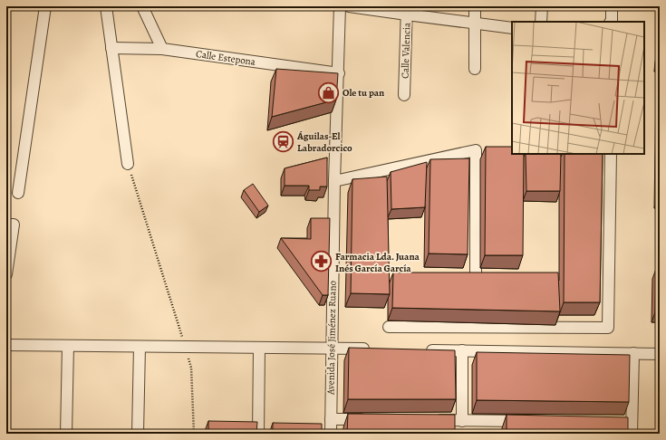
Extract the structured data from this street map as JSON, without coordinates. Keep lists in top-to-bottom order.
{
  "streets": {
    "street": ["Calle Valencia", "Calle Estepona", "Avenida José Jiménez Ruano"]
  },
  "crossings": [
    ["Calle Estepona", "Avenida José Jiménez Ruano"]
  ],
  "places": {
    "shop": ["Ole tu pan"],
    "station": ["Águilas-El Labradorcico"],
    "pharmacy": ["Farmacia Lda. Juana Inés García García"]
  }
}
